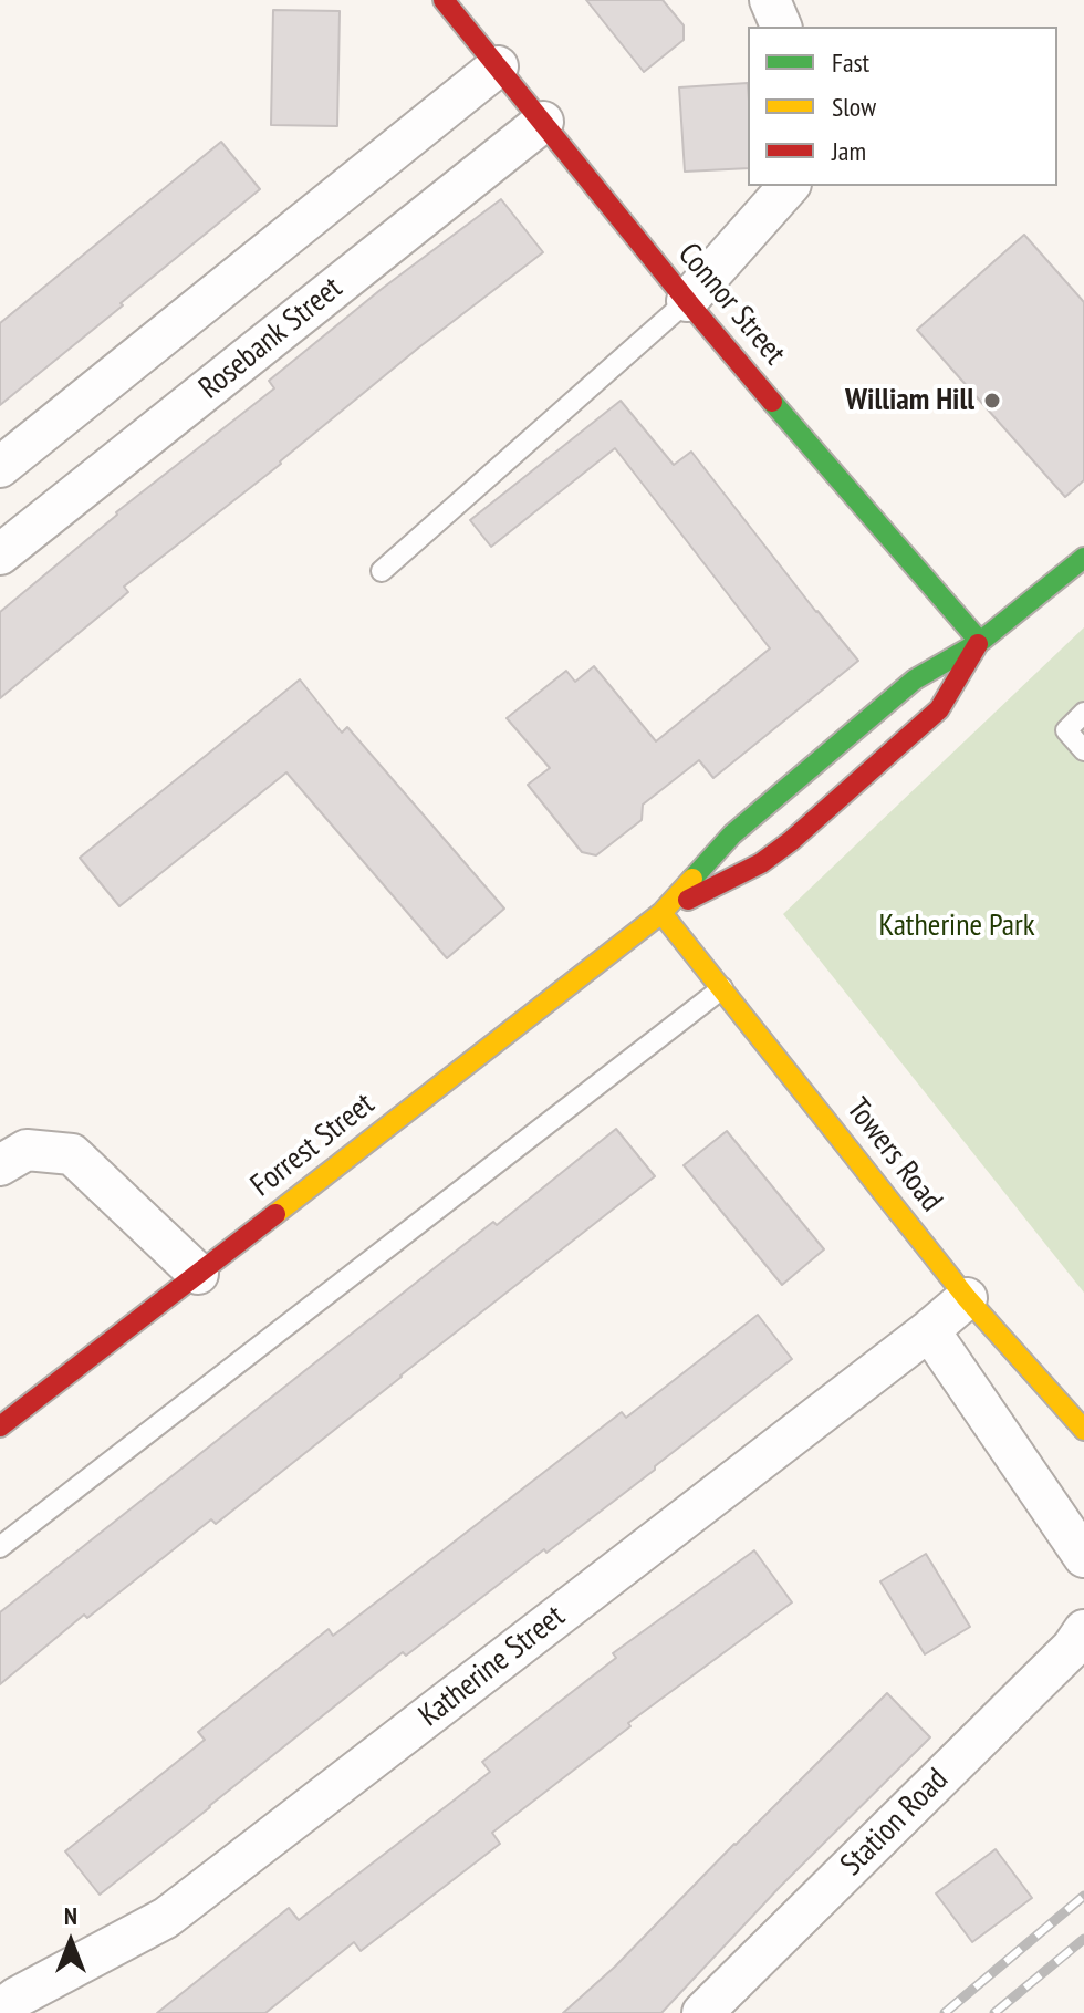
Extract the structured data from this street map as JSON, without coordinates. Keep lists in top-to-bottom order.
{
  "streets": {
    "main road": ["Connor Street", "Forrest Street", "Towers Road"],
    "street": ["Rosebank Street", "Katherine Street", "Station Road"]
  },
  "crossings": [
    ["Connor Street", "Rosebank Street"],
    ["Connor Street", "Forrest Street"],
    ["Forrest Street", "Towers Road"],
    ["Towers Road", "Katherine Street"]
  ],
  "parks": ["Katherine Park"],
  "places": ["William Hill"],
  "legend": ["Fast", "Slow", "Jam"],
  "north": "top"
}
